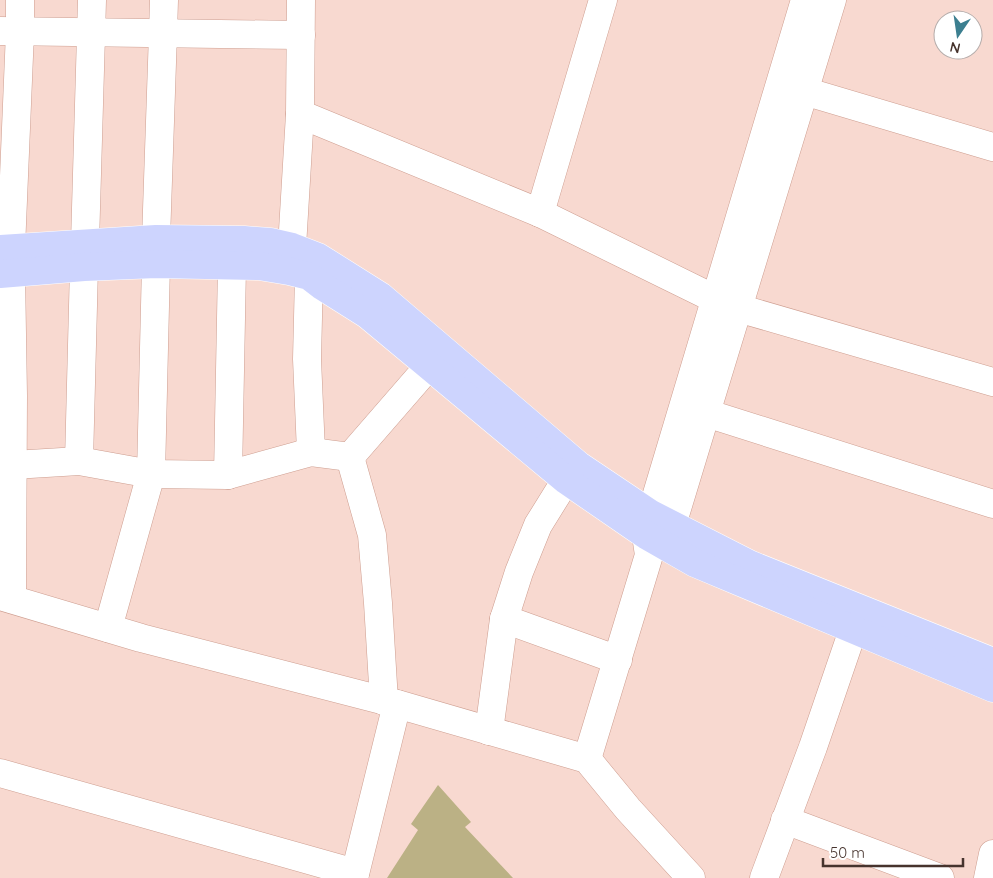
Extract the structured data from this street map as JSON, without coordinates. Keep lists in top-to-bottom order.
{
  "scale_bar": "50 m",
  "north": "bottom"
}
